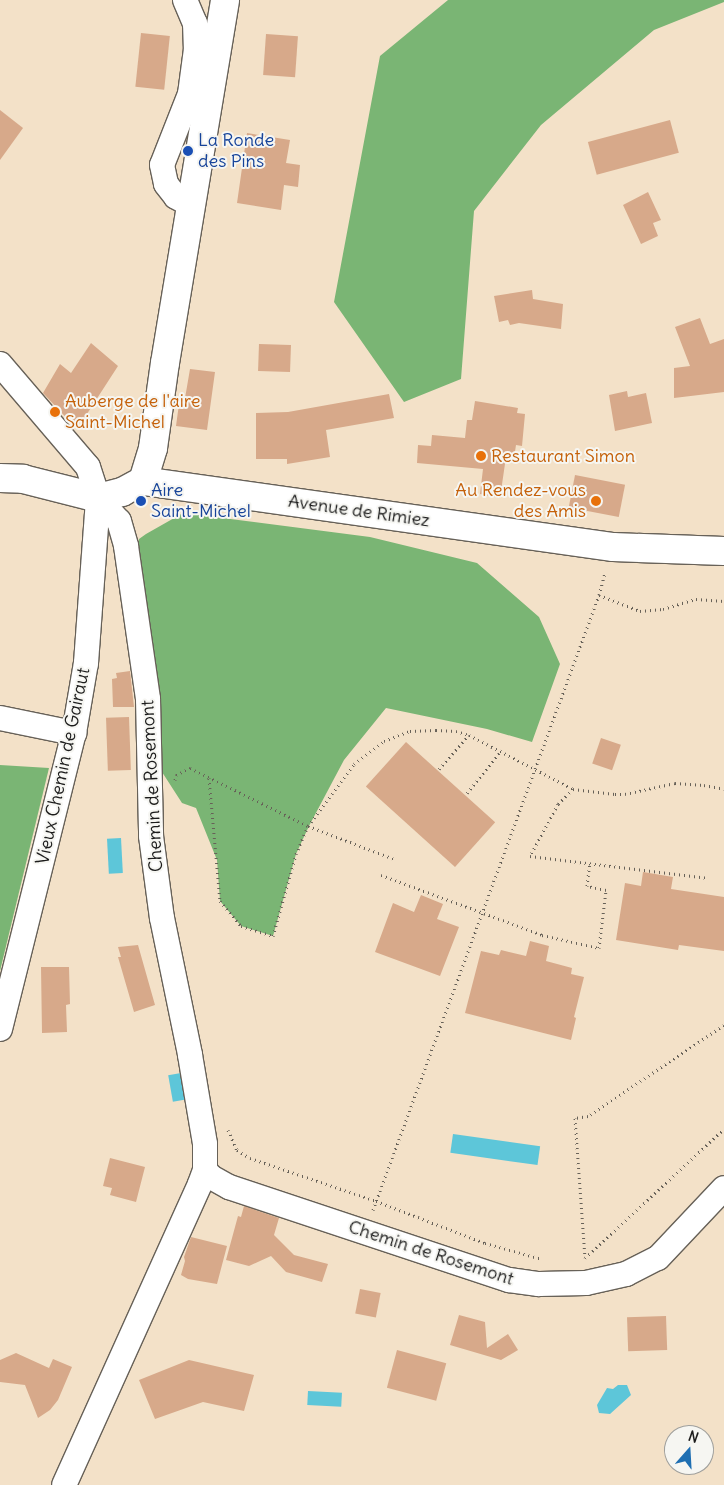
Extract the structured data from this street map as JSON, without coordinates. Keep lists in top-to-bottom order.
{
  "streets": {
    "street": ["Avenue de Rimiez", "Vieux Chemin de Gairaut", "Chemin de Rosemont"]
  },
  "crossings": [
    ["Vieux Chemin de Gairaut", "Chemin de Rosemont"]
  ],
  "places": [
    "La Ronde des Pins",
    "Auberge de l'aire Saint-Michel",
    "Restaurant Simon",
    "Aire Saint-Michel",
    "Au Rendez-vous des Amis"
  ],
  "north": "top"
}
